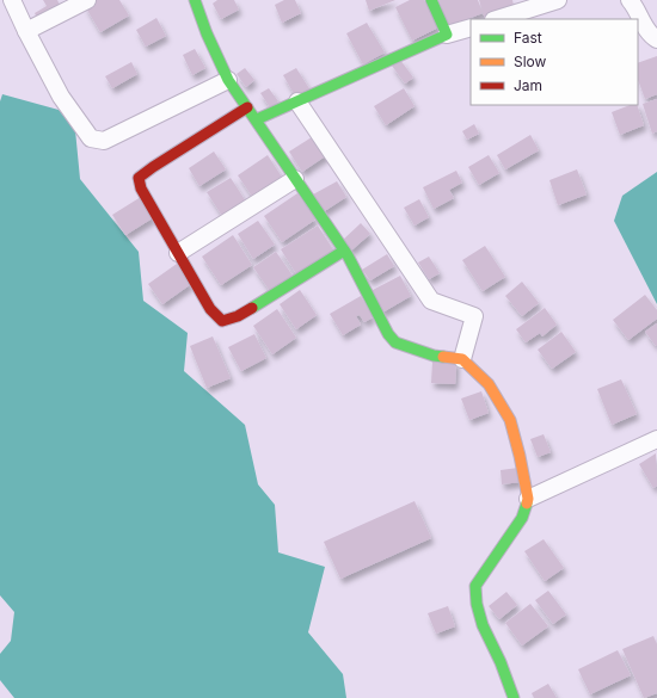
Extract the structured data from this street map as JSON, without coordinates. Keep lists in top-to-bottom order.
{
  "legend": ["Fast", "Slow", "Jam"]
}
